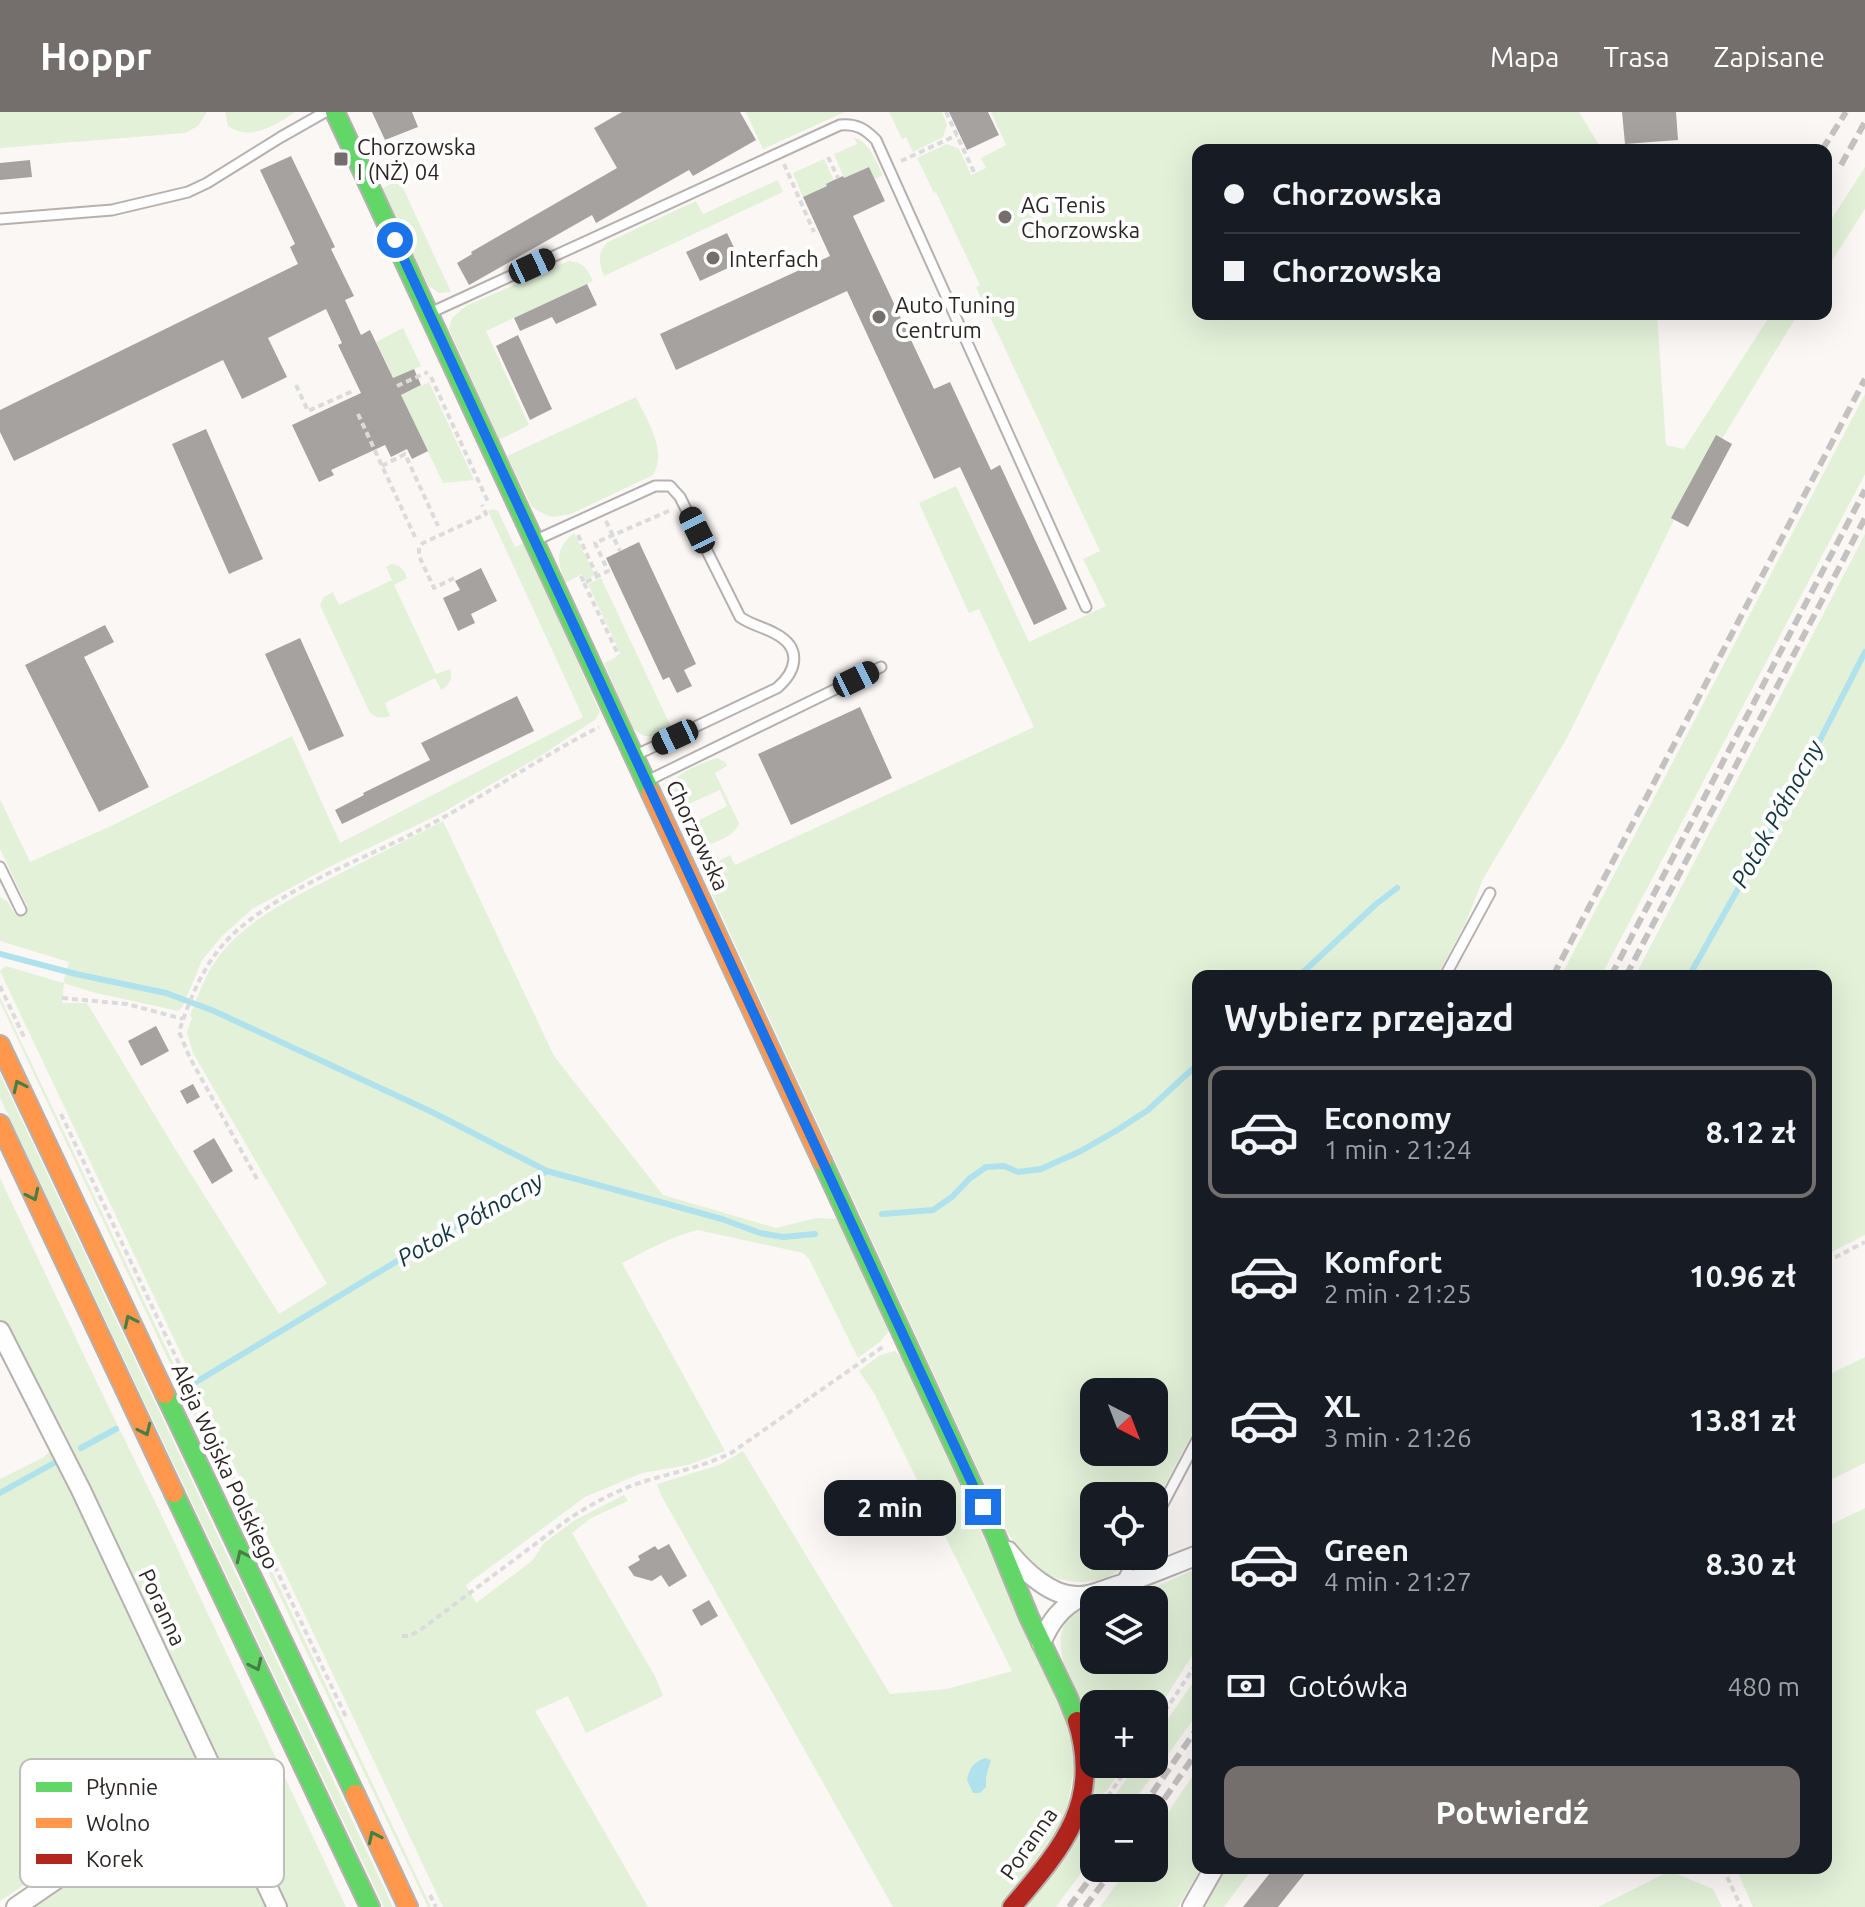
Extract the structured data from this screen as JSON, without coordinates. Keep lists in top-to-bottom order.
{
  "streets": {
    "street": ["Chorzowska", "Aleja Wojska Polskiego", "Poranna"]
  },
  "crossings": [
    ["Chorzowska", "Poranna"]
  ],
  "water": ["Potok Północny"],
  "places": {
    "transit": ["Chorzowska I (NŻ) 04"],
    "other": ["AG Tenis Chorzowska", "Interfach", "Auto Tuning Centrum"]
  },
  "legend": ["Płynnie", "Wolno", "Korek"],
  "north": "bottom right",
  "page": {
    "header": "Hoppr",
    "nav": ["Mapa", "Trasa", "Zapisane"],
    "banner": ["Chorzowska", "Chorzowska"],
    "heading": "Wybierz przejazd",
    "list": [
      {
        "name": "Economy",
        "note": "1 min · 21:24",
        "value": "8.12 zł"
      },
      {
        "name": "Komfort",
        "note": "2 min · 21:25",
        "value": "10.96 zł"
      },
      {
        "name": "XL",
        "note": "3 min · 21:26",
        "value": "13.81 zł"
      },
      {
        "name": "Green",
        "note": "4 min · 21:27",
        "value": "8.30 zł"
      }
    ],
    "map_buttons": ["+", "−"],
    "bubble": "2 min",
    "pay": ["Gotówka", "480 m"],
    "buttons": "Potwierdź"
  }
}
